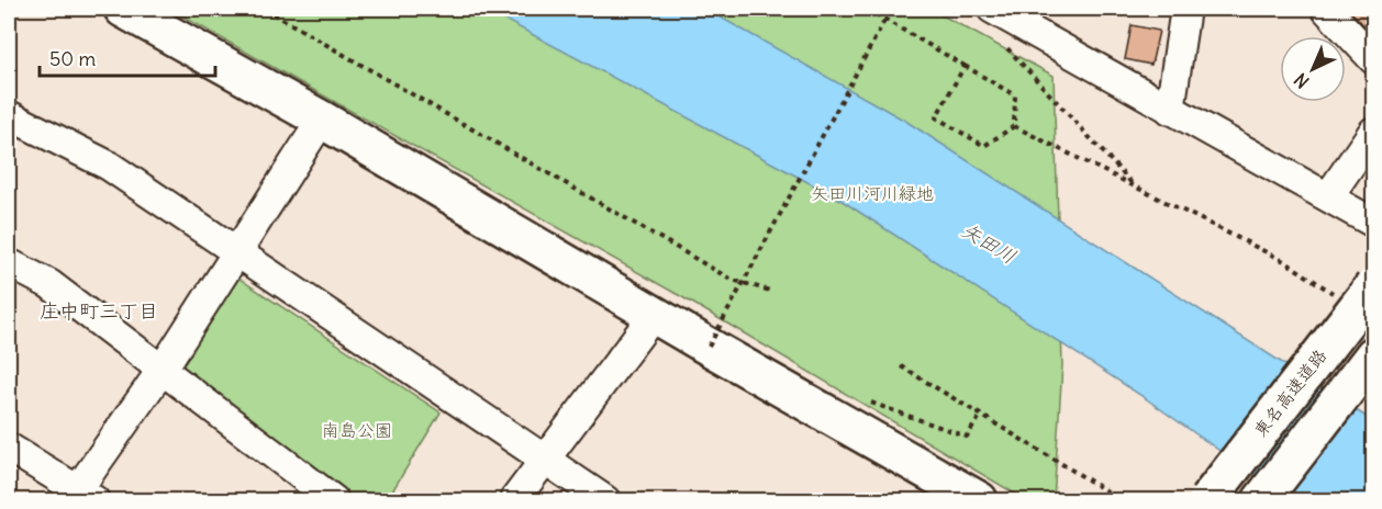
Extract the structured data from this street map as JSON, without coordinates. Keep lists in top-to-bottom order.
{
  "streets": {
    "main road": ["東名高速道路"]
  },
  "districts": ["庄中町三丁目"],
  "water": ["矢田川"],
  "parks": ["矢田川河川緑地", "南島公園"],
  "scale_bar": "50 m",
  "north": "bottom left"
}
